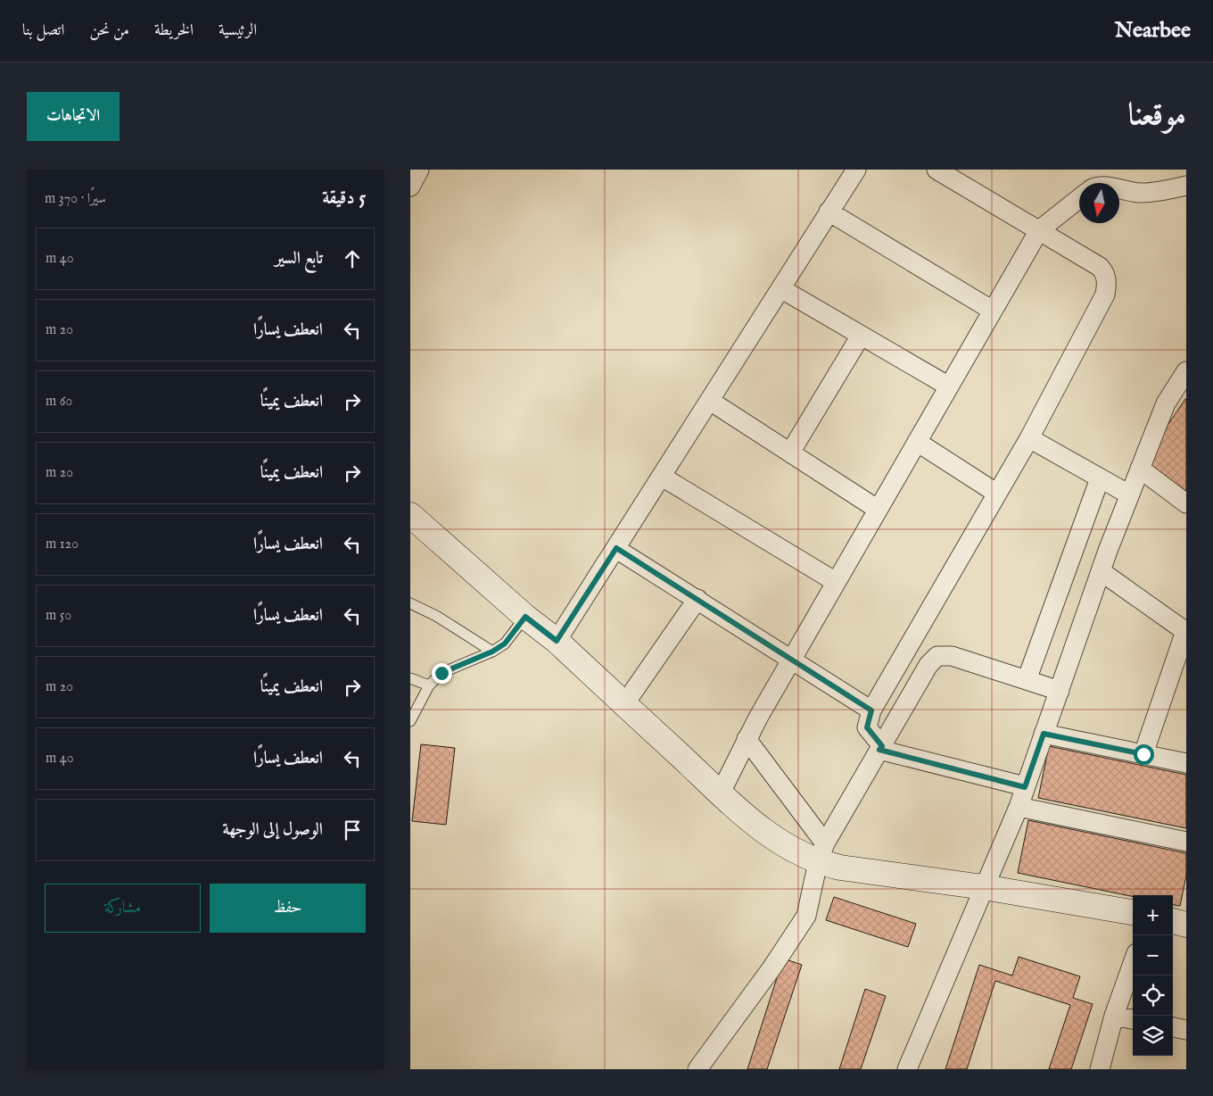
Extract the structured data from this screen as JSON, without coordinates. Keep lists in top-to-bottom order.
{
  "north": "bottom",
  "page": {
    "header": "Nearbee",
    "nav": [
      "الرئيسية",
      "الخريطة",
      "من نحن",
      "اتصل بنا"
    ],
    "title": "موقعنا",
    "buttons": [
      "الاتجاهات",
      ["حفظ", "مشاركة"]
    ],
    "heading": ["5 دقيقة", "سيرًا · 370 m"],
    "list": [
      ["تابع السير", "40 m"],
      ["انعطف يسارًا", "20 m"],
      ["انعطف يمينًا", "60 m"],
      ["انعطف يمينًا", "20 m"],
      ["انعطف يسارًا", "120 m"],
      ["انعطف يسارًا", "50 m"],
      ["انعطف يمينًا", "20 m"],
      ["انعطف يسارًا", "40 m"],
      "الوصول إلى الوجهة"
    ],
    "map_buttons": ["+", "−"]
  }
}
